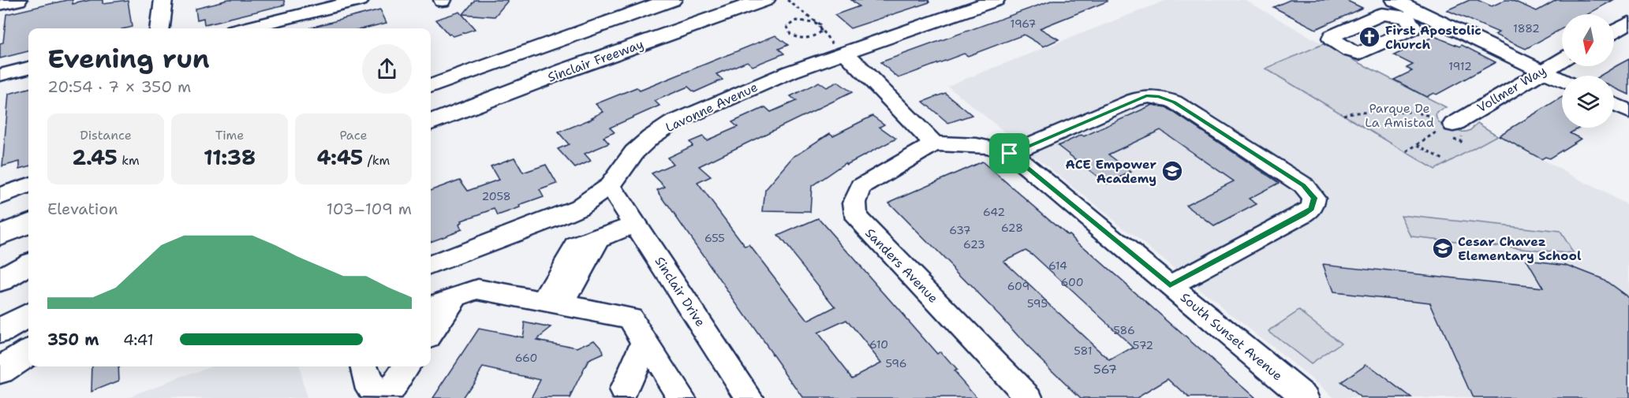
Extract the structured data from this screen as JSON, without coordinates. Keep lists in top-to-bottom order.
{
  "streets": {
    "highway": ["Sinclair Freeway"],
    "street": [
      "Vollmer Way",
      "Lavonne Avenue",
      "Sanders Avenue",
      "Sinclair Drive",
      "South Sunset Avenue"
    ]
  },
  "crossings": [
    ["Lavonne Avenue", "Sinclair Drive"],
    ["Sanders Avenue", "South Sunset Avenue"]
  ],
  "parks": ["Parque De La Amistad"],
  "places": {
    "church": ["First Apostolic Church"],
    "school or university": ["ACE Empower Academy", "Cesar Chavez Elementary School"]
  },
  "house_numbers": [
    "1967",
    "1882",
    "1912",
    "2058",
    "642",
    "628",
    "637",
    "655",
    "623",
    "614",
    "600",
    "609",
    "595",
    "586",
    "610",
    "572",
    "581",
    "660",
    "596",
    "567"
  ],
  "north": "bottom",
  "page": {
    "heading": ["Evening run", "20:54 · 7 × 350 m"],
    "stats": [
      ["Distance", "2.45 km"],
      ["Time", "11:38"],
      ["Pace", "4:45 /km"]
    ],
    "chart": ["Elevation", "103–109 m"],
    "list": [
      {
        "name": "350 m",
        "note": "4:41"
      }
    ]
  }
}
